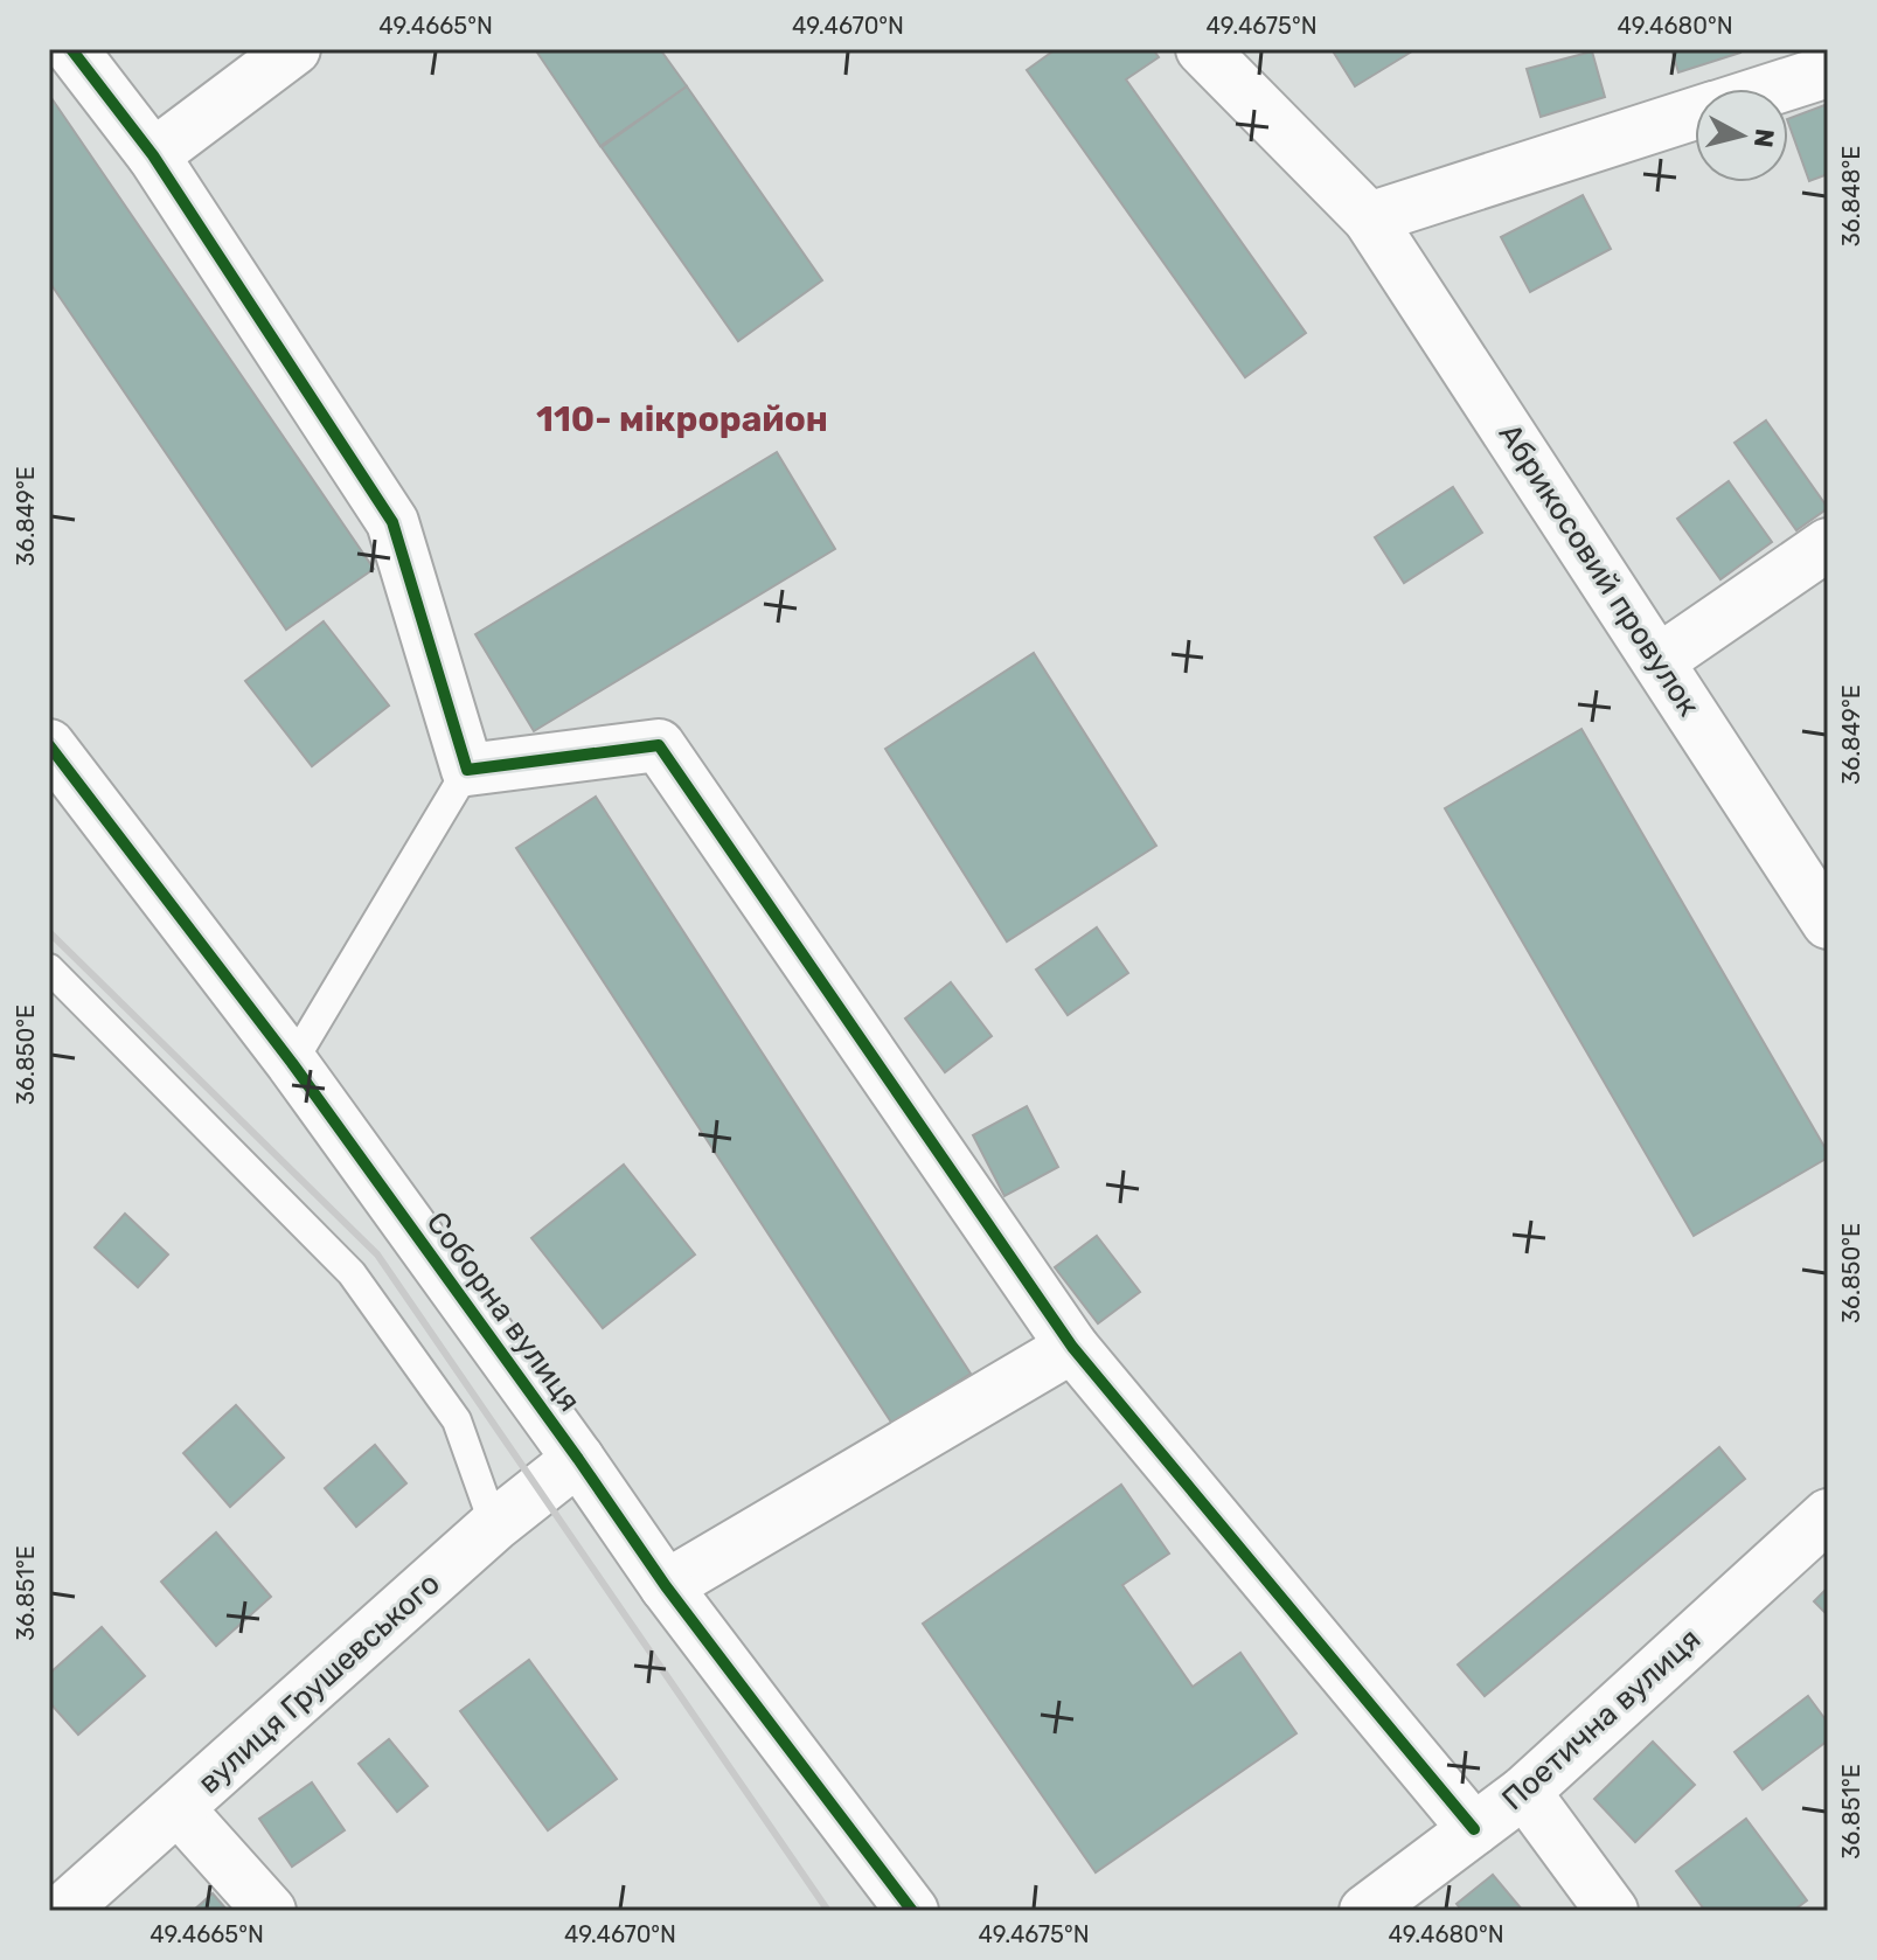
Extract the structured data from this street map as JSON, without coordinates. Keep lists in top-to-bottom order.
{
  "streets": {
    "street": [
      "Абрикосовий провулок",
      "Соборна вулиця",
      "вулиця Грушевського",
      "Поетична вулиця"
    ]
  },
  "crossings": [
    ["Соборна вулиця", "вулиця Грушевського"]
  ],
  "districts": ["110- мікрорайон"],
  "north": "right",
  "coordinates": [
    "49.4665°N",
    "49.4670°N",
    "49.4675°N",
    "49.4680°N",
    "36.848°E",
    "36.849°E",
    "36.850°E",
    "36.851°E"
  ]
}
